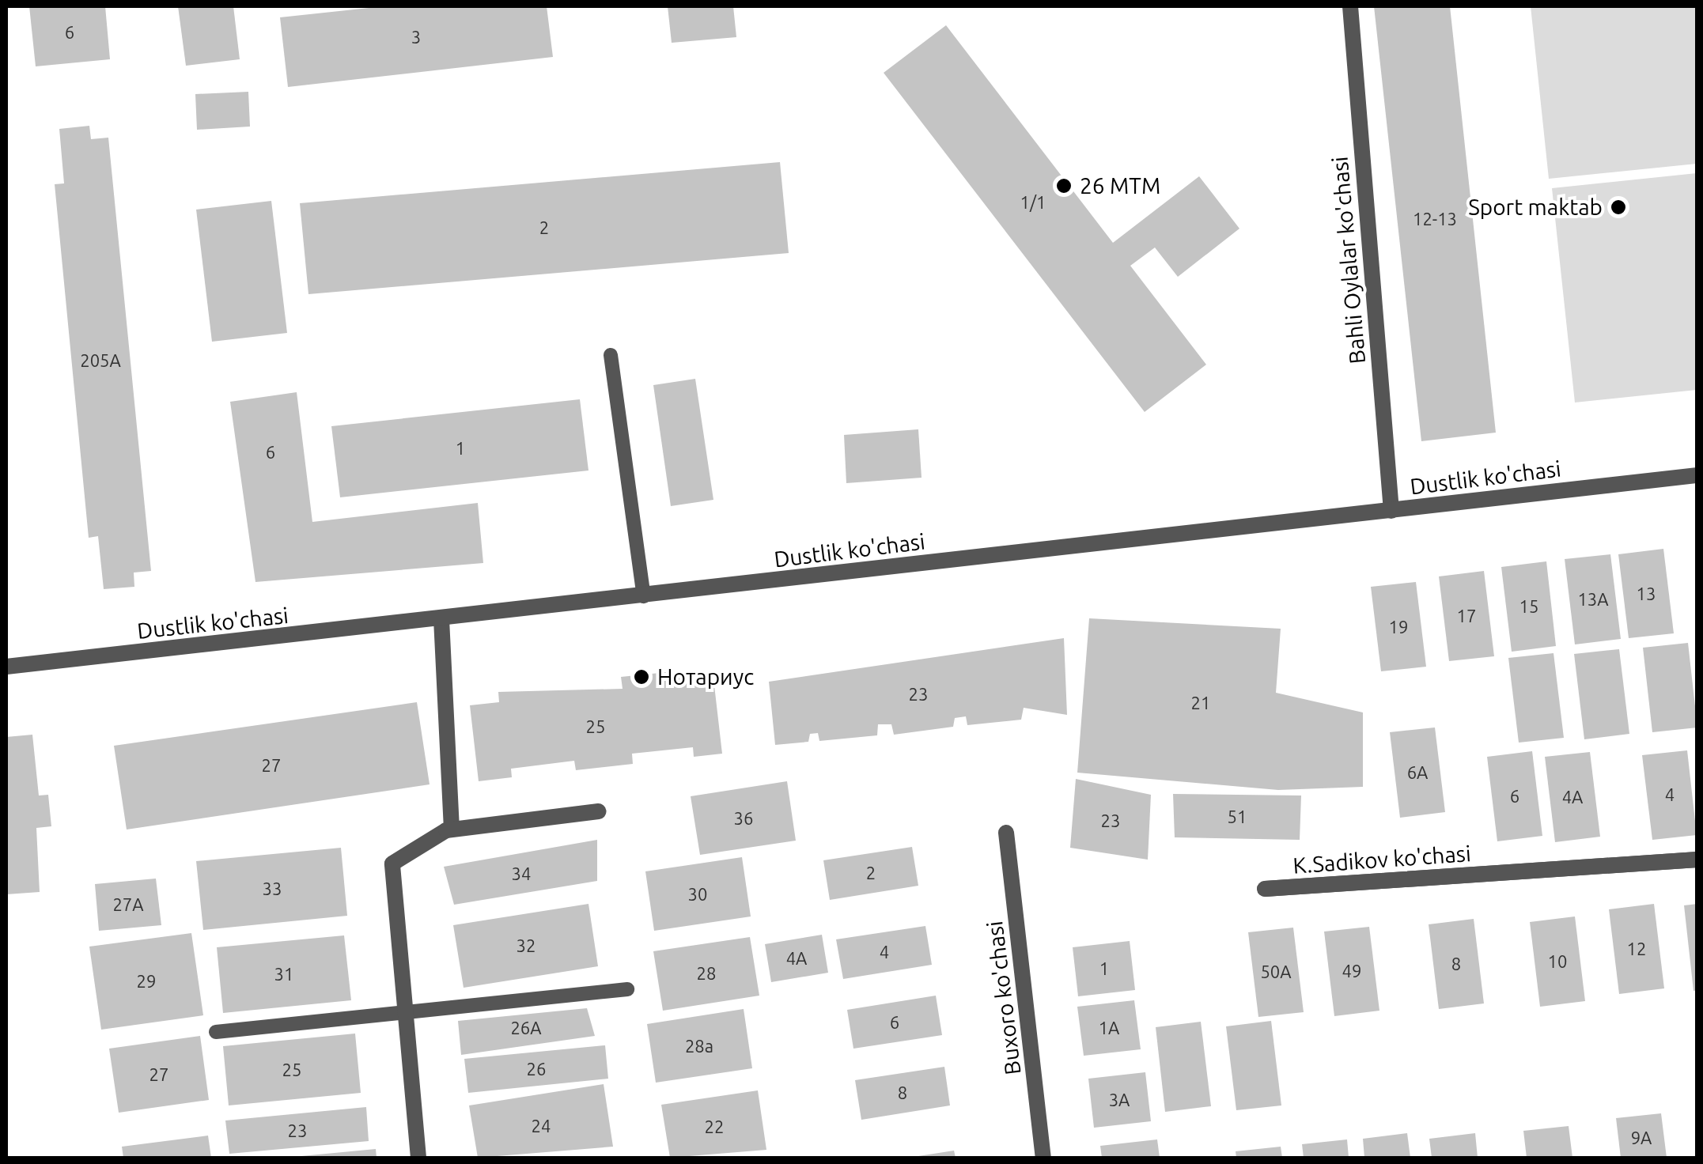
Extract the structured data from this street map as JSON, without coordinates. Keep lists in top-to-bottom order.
{
  "streets": {
    "street": [
      "Bahli Oylalar ko'chasi",
      "Dustlik ko'chasi",
      "K.Sadikov ko'chasi",
      "Buxoro ko'chasi"
    ]
  },
  "crossings": [
    ["Bahli Oylalar ko'chasi", "Dustlik ko'chasi"]
  ],
  "places": ["26 MTM", "Sport maktab", "Нотариус"],
  "house_numbers": [
    "6",
    "3",
    "1/1",
    "12-13",
    "2",
    "205A",
    "1",
    "6",
    "13",
    "13A",
    "15",
    "17",
    "19",
    "23",
    "21",
    "25",
    "27",
    "6A",
    "4",
    "6",
    "4A",
    "51",
    "36",
    "23",
    "2",
    "34",
    "33",
    "30",
    "27А",
    "32",
    "12",
    "4",
    "4А",
    "10",
    "8",
    "1",
    "49",
    "50A",
    "28",
    "31",
    "29",
    "6",
    "26А",
    "1A",
    "28а",
    "26",
    "25",
    "27",
    "8",
    "3A",
    "24",
    "22",
    "23",
    "9A"
  ]
}
